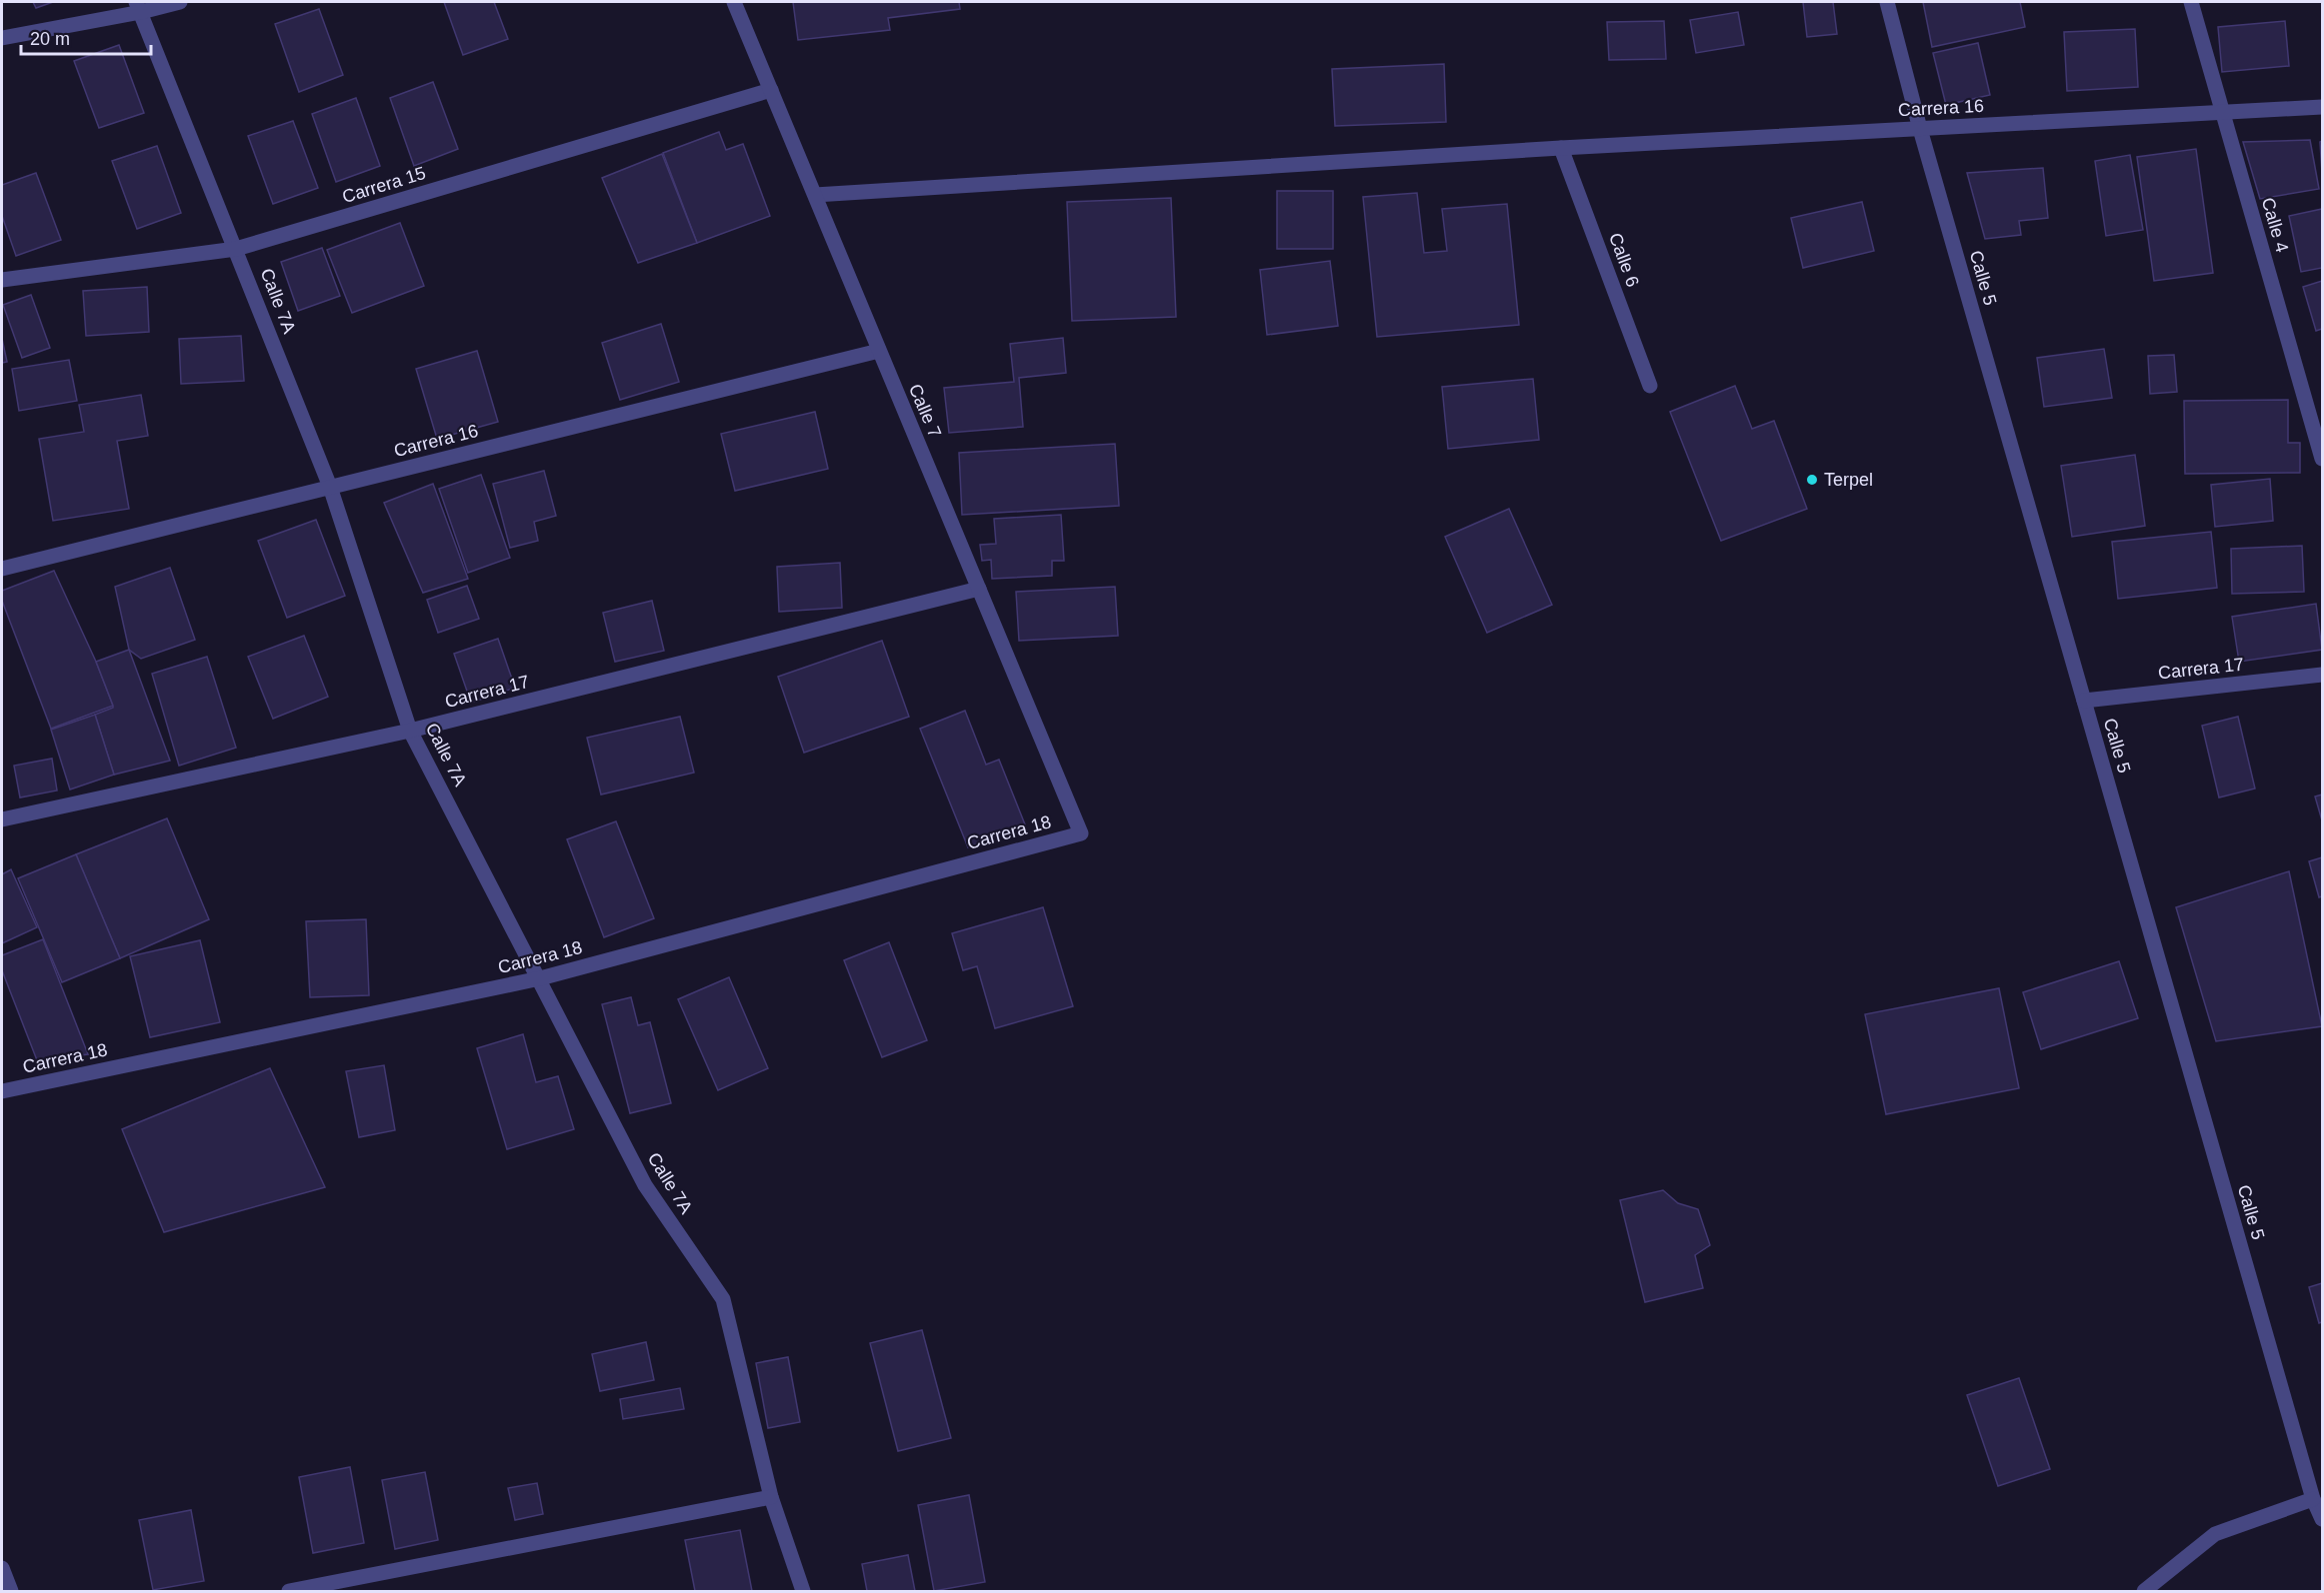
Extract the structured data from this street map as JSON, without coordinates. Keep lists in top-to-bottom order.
{
  "streets": {
    "street": [
      "Carrera 16",
      "Carrera 15",
      "Calle 4",
      "Calle 6",
      "Calle 5",
      "Calle 7A",
      "Calle 7",
      "Carrera 17",
      "Carrera 18"
    ]
  },
  "crossings": [
    ["Carrera 16", "Calle 4"],
    ["Carrera 16", "Calle 6"],
    ["Carrera 16", "Calle 5"],
    ["Carrera 16", "Calle 7A"],
    ["Carrera 16", "Calle 7"],
    ["Carrera 15", "Calle 7A"],
    ["Carrera 15", "Calle 7"],
    ["Calle 5", "Carrera 17"],
    ["Calle 7A", "Carrera 17"],
    ["Calle 7A", "Carrera 18"],
    ["Calle 7", "Carrera 17"],
    ["Calle 7", "Carrera 18"]
  ],
  "places": ["Terpel"],
  "scale_bar": "20 m"
}
